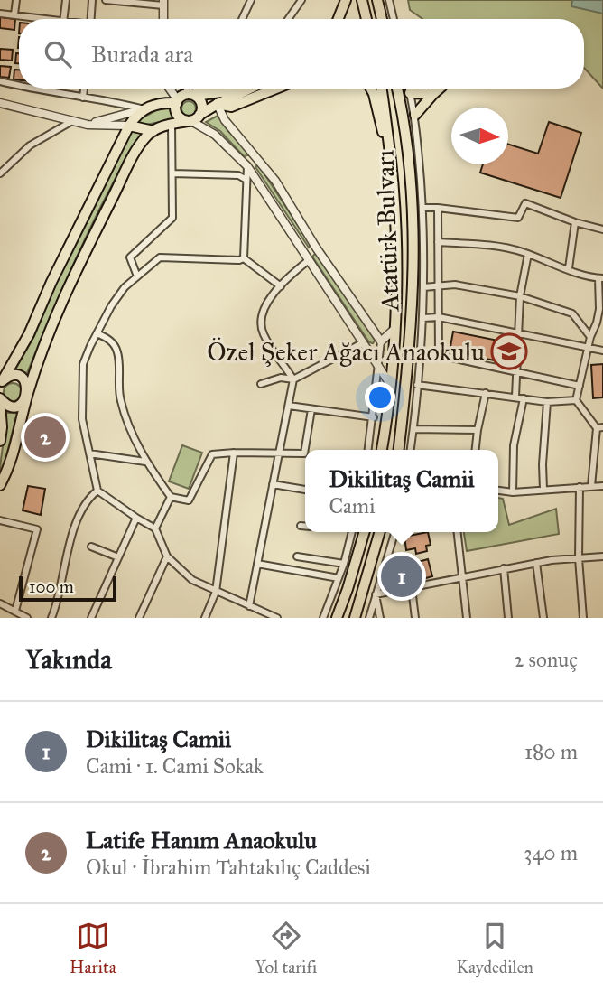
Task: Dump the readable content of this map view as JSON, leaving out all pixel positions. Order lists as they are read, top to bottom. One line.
{"streets":{"main road":["Atatürk Bulvarı"]},"places":{"school or university":["Özel Şeker Ağacı Anaokulu"]},"scale_bar":"100 m","north":"right","page":{"search":"Burada ara","pins":["2","1"],"popup":["Dikilitaş Camii","Cami"],"scale":"100 m","heading":["Yakında","2 sonuç"],"list":[{"mark":"1","name":"Dikilitaş Camii","note":"Cami · 1. Cami Sokak","value":"180 m"},{"mark":"2","name":"Latife Hanım Anaokulu","note":"Okul · İbrahim Tahtakılıç Caddesi","value":"340 m"}],"nav":["Harita","Yol tarifi","Kaydedilen"]}}
